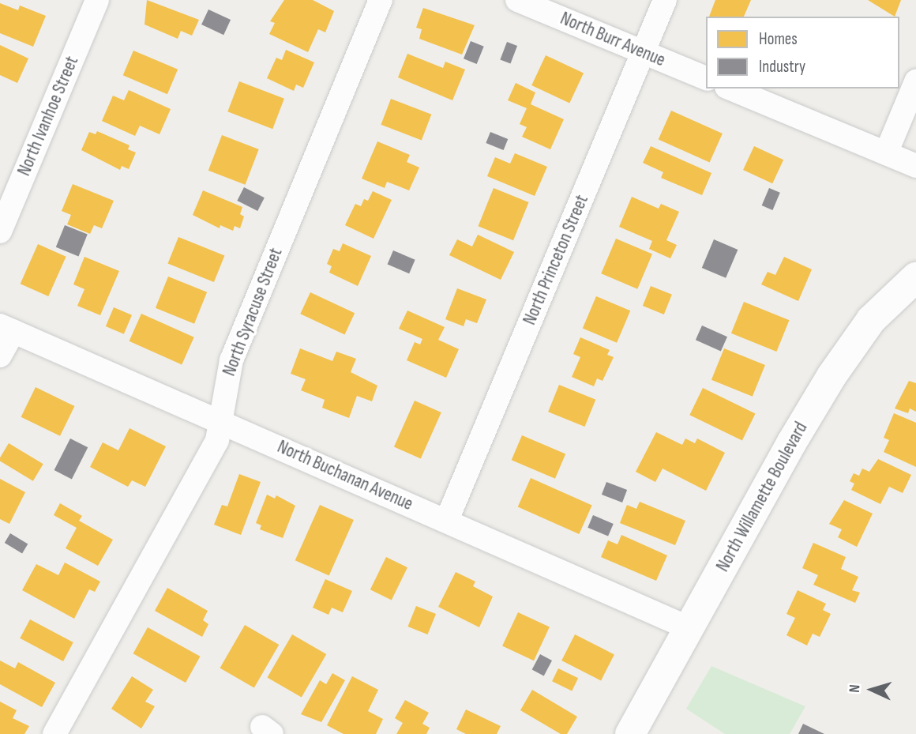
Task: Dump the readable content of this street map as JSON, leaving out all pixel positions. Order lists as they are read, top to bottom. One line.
{"streets":{"main road":["North Willamette Boulevard"],"street":["North Burr Avenue","North Ivanhoe Street","North Princeton Street","North Syracuse Street","North Buchanan Avenue"]},"crossings":[["North Burr Avenue","North Princeton Street"],["North Princeton Street","North Buchanan Avenue"],["North Syracuse Street","North Buchanan Avenue"],["North Buchanan Avenue","North Willamette Boulevard"]],"legend":["Homes","Industry"],"north":"left"}
